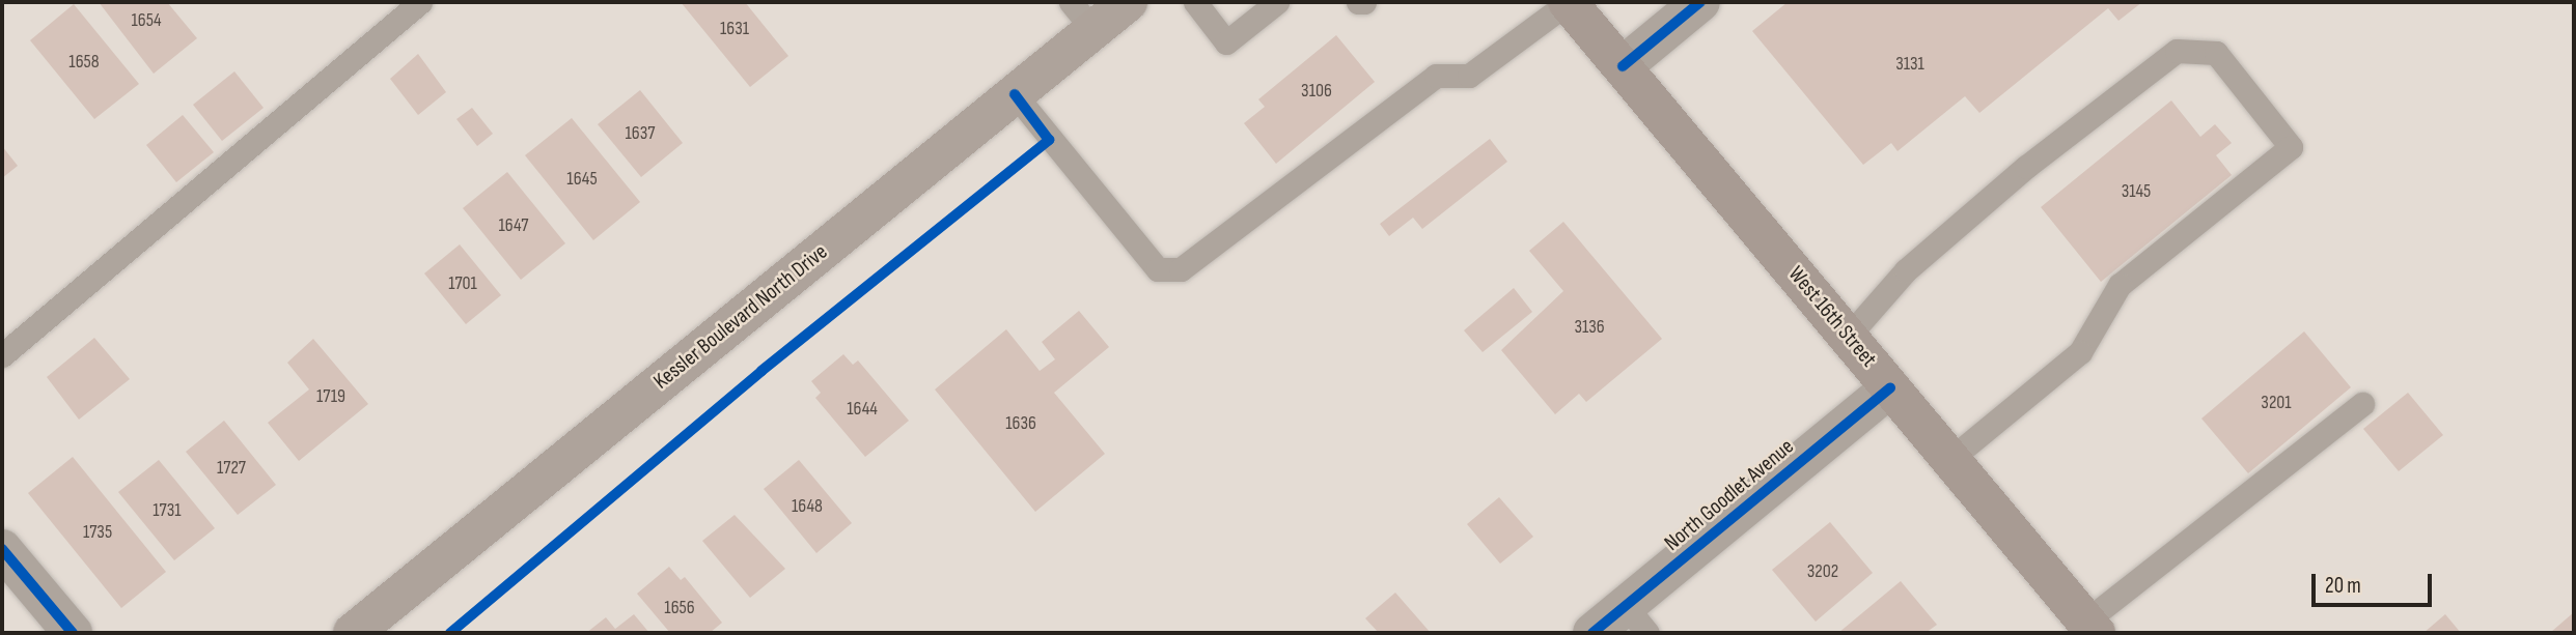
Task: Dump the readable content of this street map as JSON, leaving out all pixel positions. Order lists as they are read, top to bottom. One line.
{"streets":{"main road":["Kessler Boulevard North Drive","West 16th Street"],"street":["North Goodlet Avenue"]},"crossings":[["West 16th Street","North Goodlet Avenue"]],"house_numbers":["1654","1631","1658","3131","3106","1637","1645","3145","1647","1701","3136","1719","3201","1644","1636","1727","1648","1731","1735","3202","1656"],"scale_bar":"20 m"}
